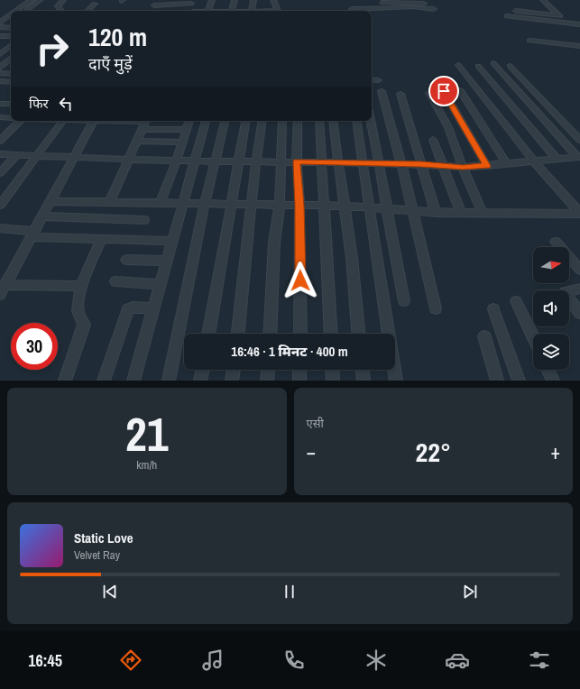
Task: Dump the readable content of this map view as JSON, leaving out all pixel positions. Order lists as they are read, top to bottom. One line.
{"north":"right","page":{"turn":["120 m","दाएँ मुड़ें"],"then":"फिर","limit":"30","trip":"16:46 · 1 मिनट · 400 m","tile":[["21","km/h"],"एसी"],"heat":["−","22°","+"],"song":["Static Love","Velvet Ray"],"tabs":"16:45"}}
